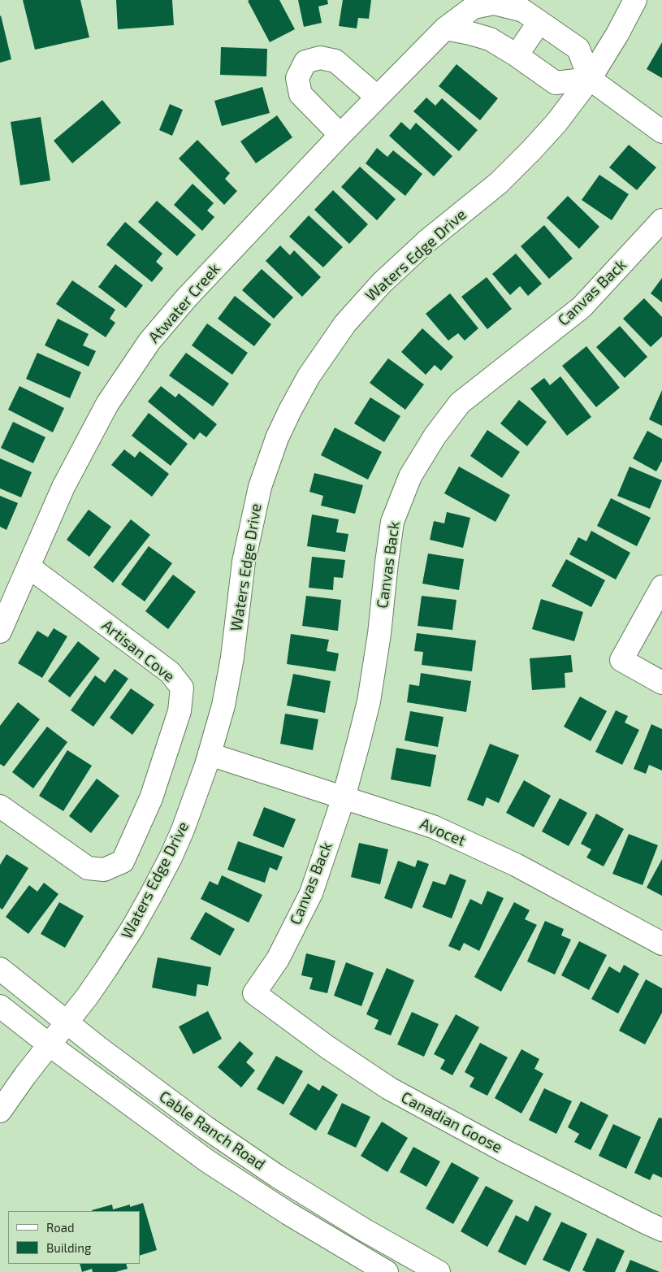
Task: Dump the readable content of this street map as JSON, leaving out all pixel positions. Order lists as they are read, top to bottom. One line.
{"streets":{"street":["Waters Edge Drive","Canvas Back","Atwater Creek","Artisan Cove","Avocet","Canadian Goose","Cable Ranch Road"]},"crossings":[["Waters Edge Drive","Atwater Creek"],["Waters Edge Drive","Avocet"],["Waters Edge Drive","Cable Ranch Road"],["Canvas Back","Avocet"],["Canvas Back","Canadian Goose"],["Atwater Creek","Artisan Cove"]],"legend":["Road","Building"]}
